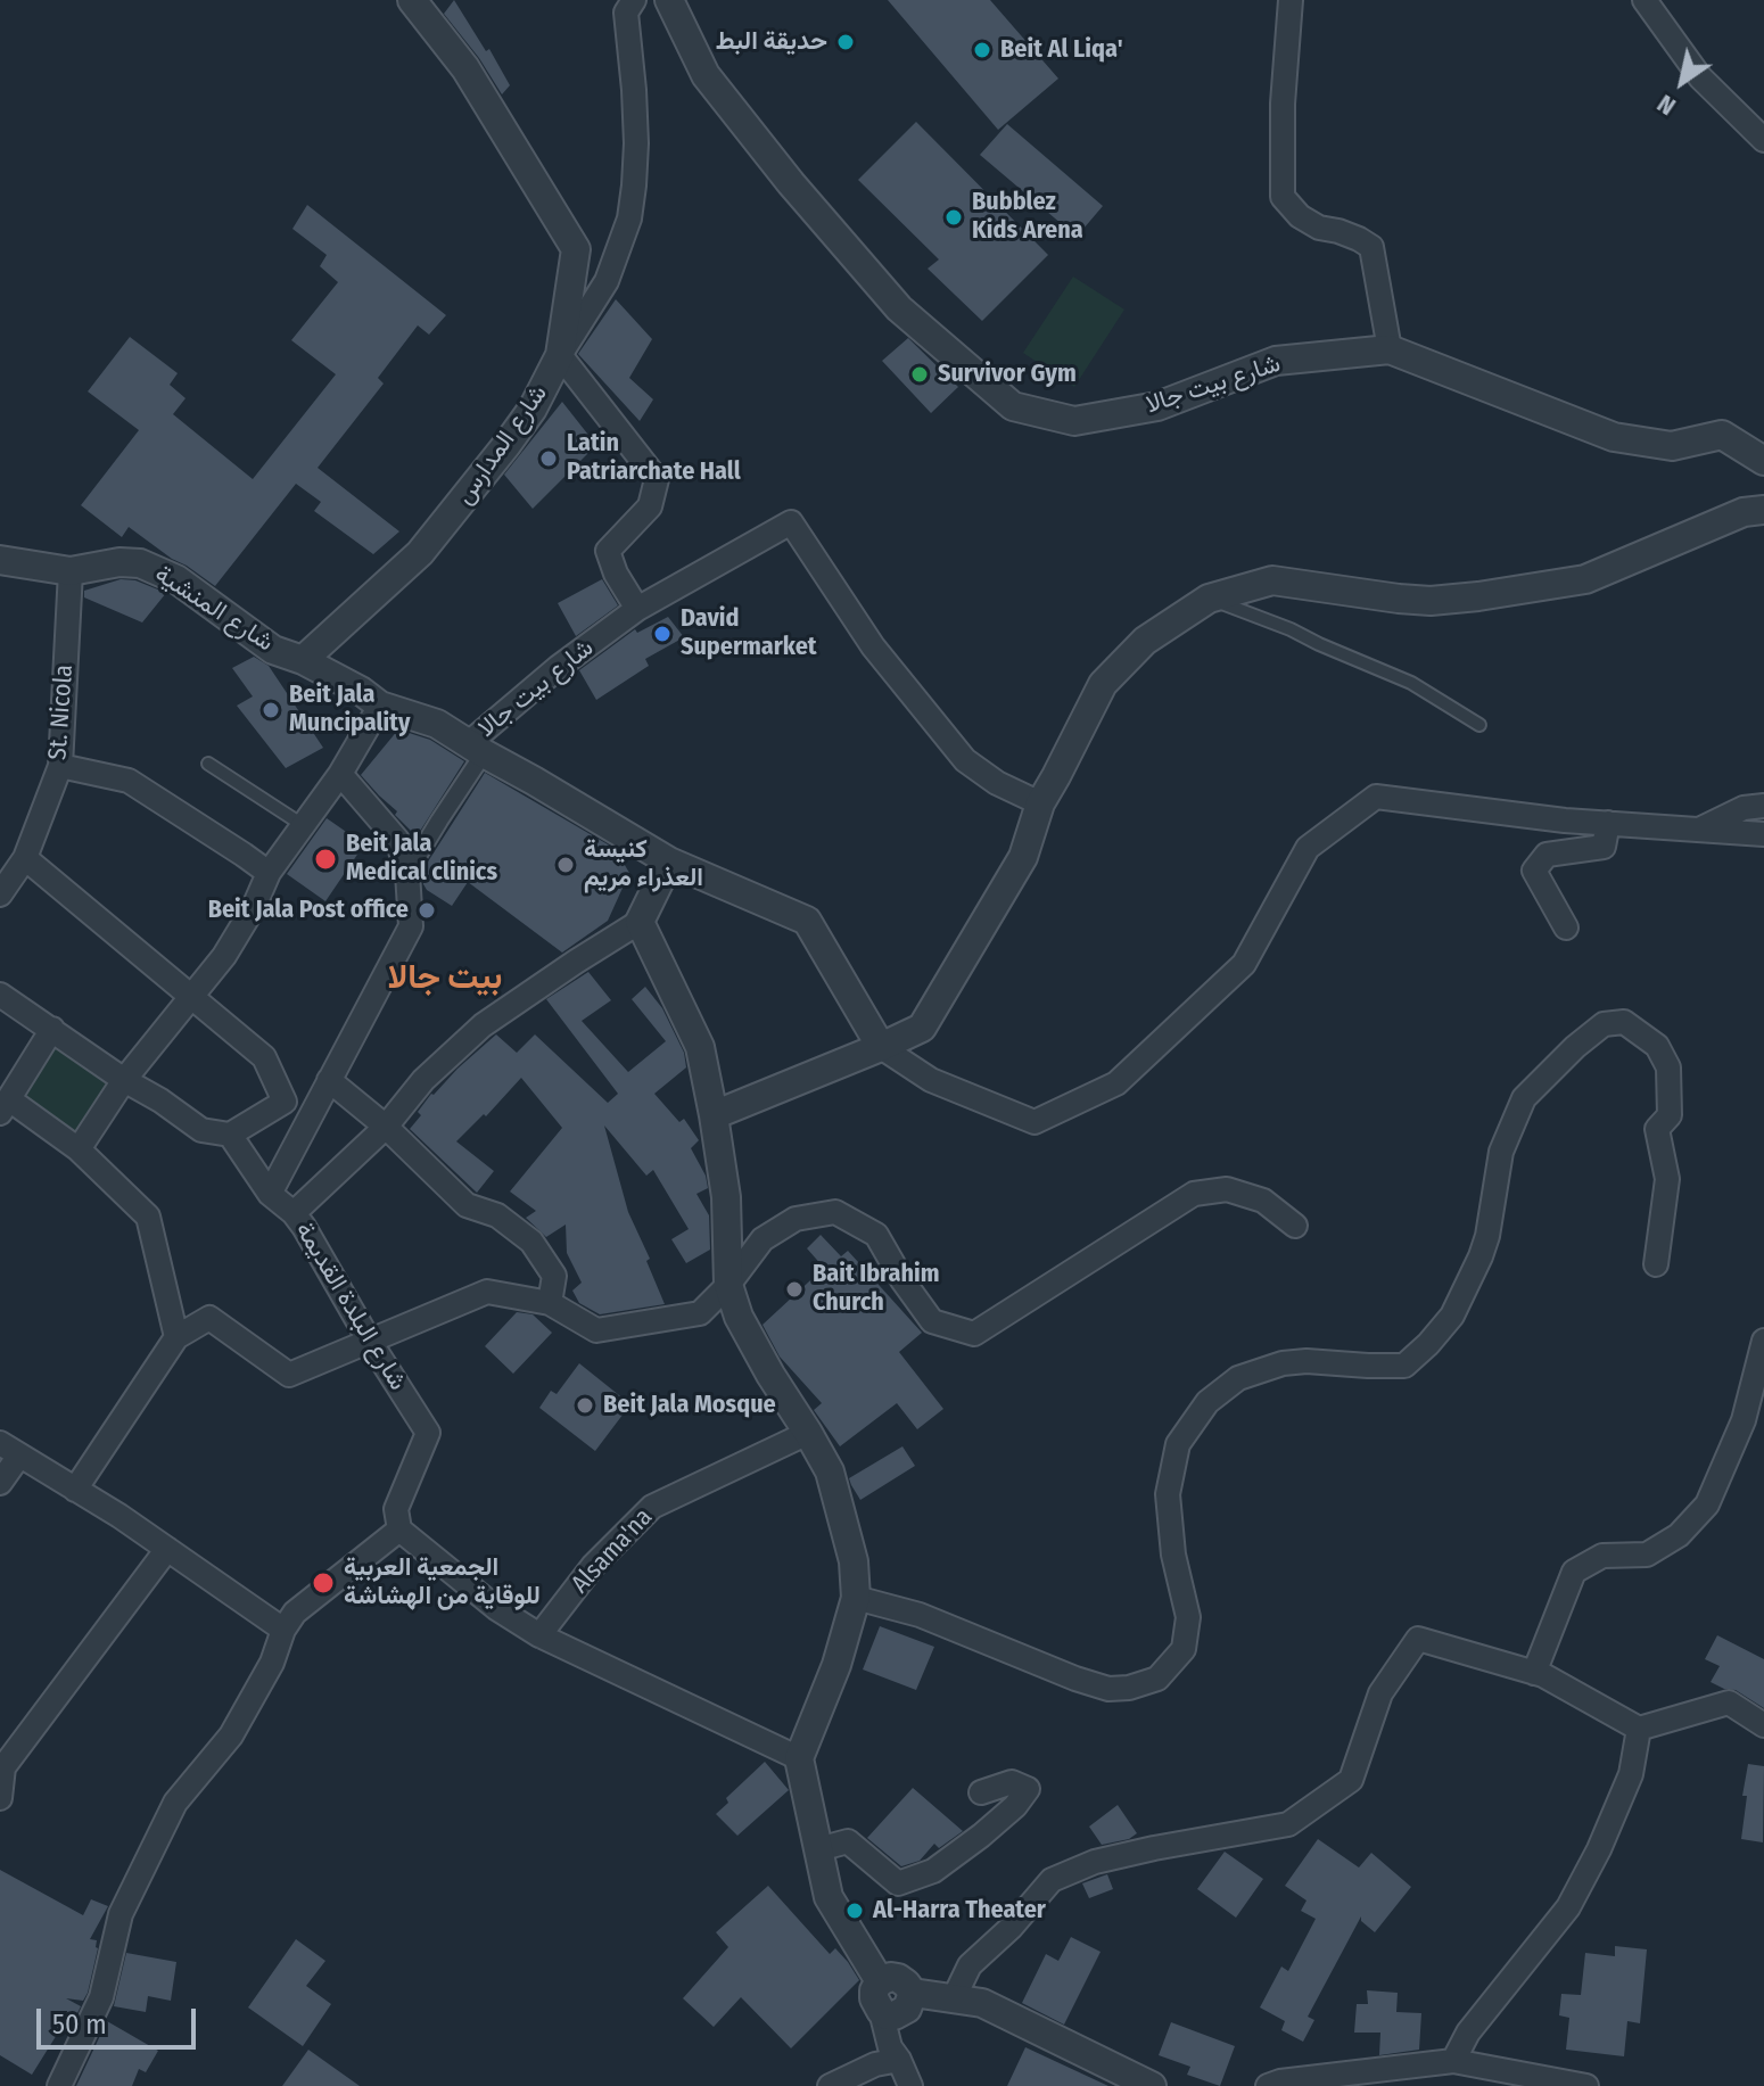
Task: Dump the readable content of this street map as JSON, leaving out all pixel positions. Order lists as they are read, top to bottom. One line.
{"streets":{"street":["شارع بيت جالا","شارع المدارس","شارع المنشية","St. Nicola","شارع البلدة القديمة","Alsama'na"]},"crossings":[["شارع بيت جالا","شارع المنشية"],["شارع المدارس","شارع المنشية"],["شارع المنشية","St. Nicola"]],"districts":["بيت جالا"],"places":["حديقة البط","Beit Al Liqa'","Bubblez Kids Arena","Survivor Gym","Latin Patriarchate Hall","David Supermarket","Beit Jala Muncipality","Beit Jala Medical clinics","كنيسة العذراء مريم","Beit Jala Post office","Bait Ibrahim Church","Beit Jala Mosque","الجمعية العربية للوقاية من الهشاشة","Al-Harra Theater"],"scale_bar":"50 m","north":"bottom left"}
